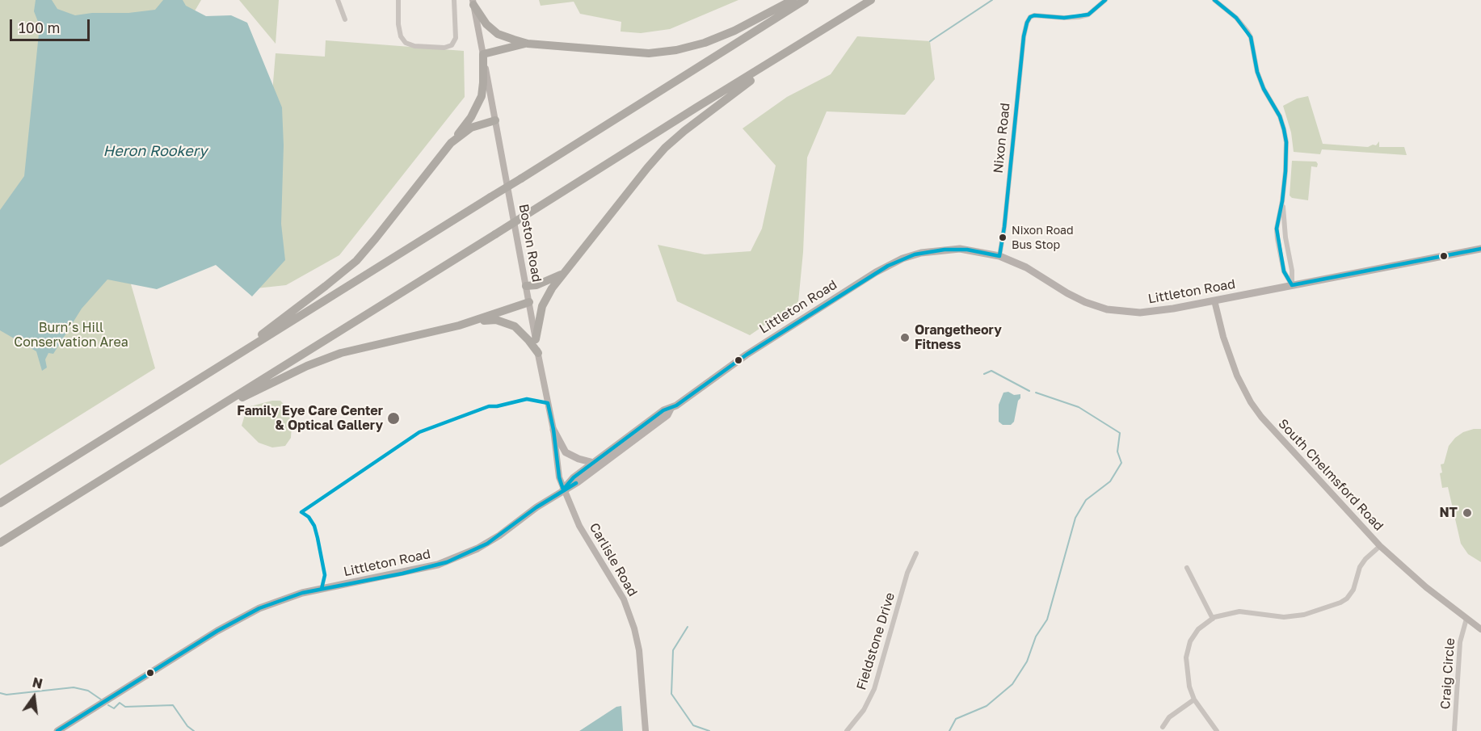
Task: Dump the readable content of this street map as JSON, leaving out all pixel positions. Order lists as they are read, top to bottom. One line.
{"streets":{"main road":["Boston Road","Littleton Road","South Chelmsford Road","Carlisle Road"],"street":["Nixon Road","Fieldstone Drive","Craig Circle"]},"crossings":[["Nixon Road","Littleton Road"],["Boston Road","Littleton Road"],["Boston Road","Carlisle Road"],["Littleton Road","South Chelmsford Road"],["Littleton Road","Carlisle Road"],["South Chelmsford Road","Craig Circle"]],"water":["Heron Rookery"],"parks":["Burn’s Hill Conservation Area"],"places":["Nixon Road Bus Stop","Orangetheory Fitness","Family Eye Care Center & Optical Gallery","NT"],"scale_bar":"100 m","north":"top"}
